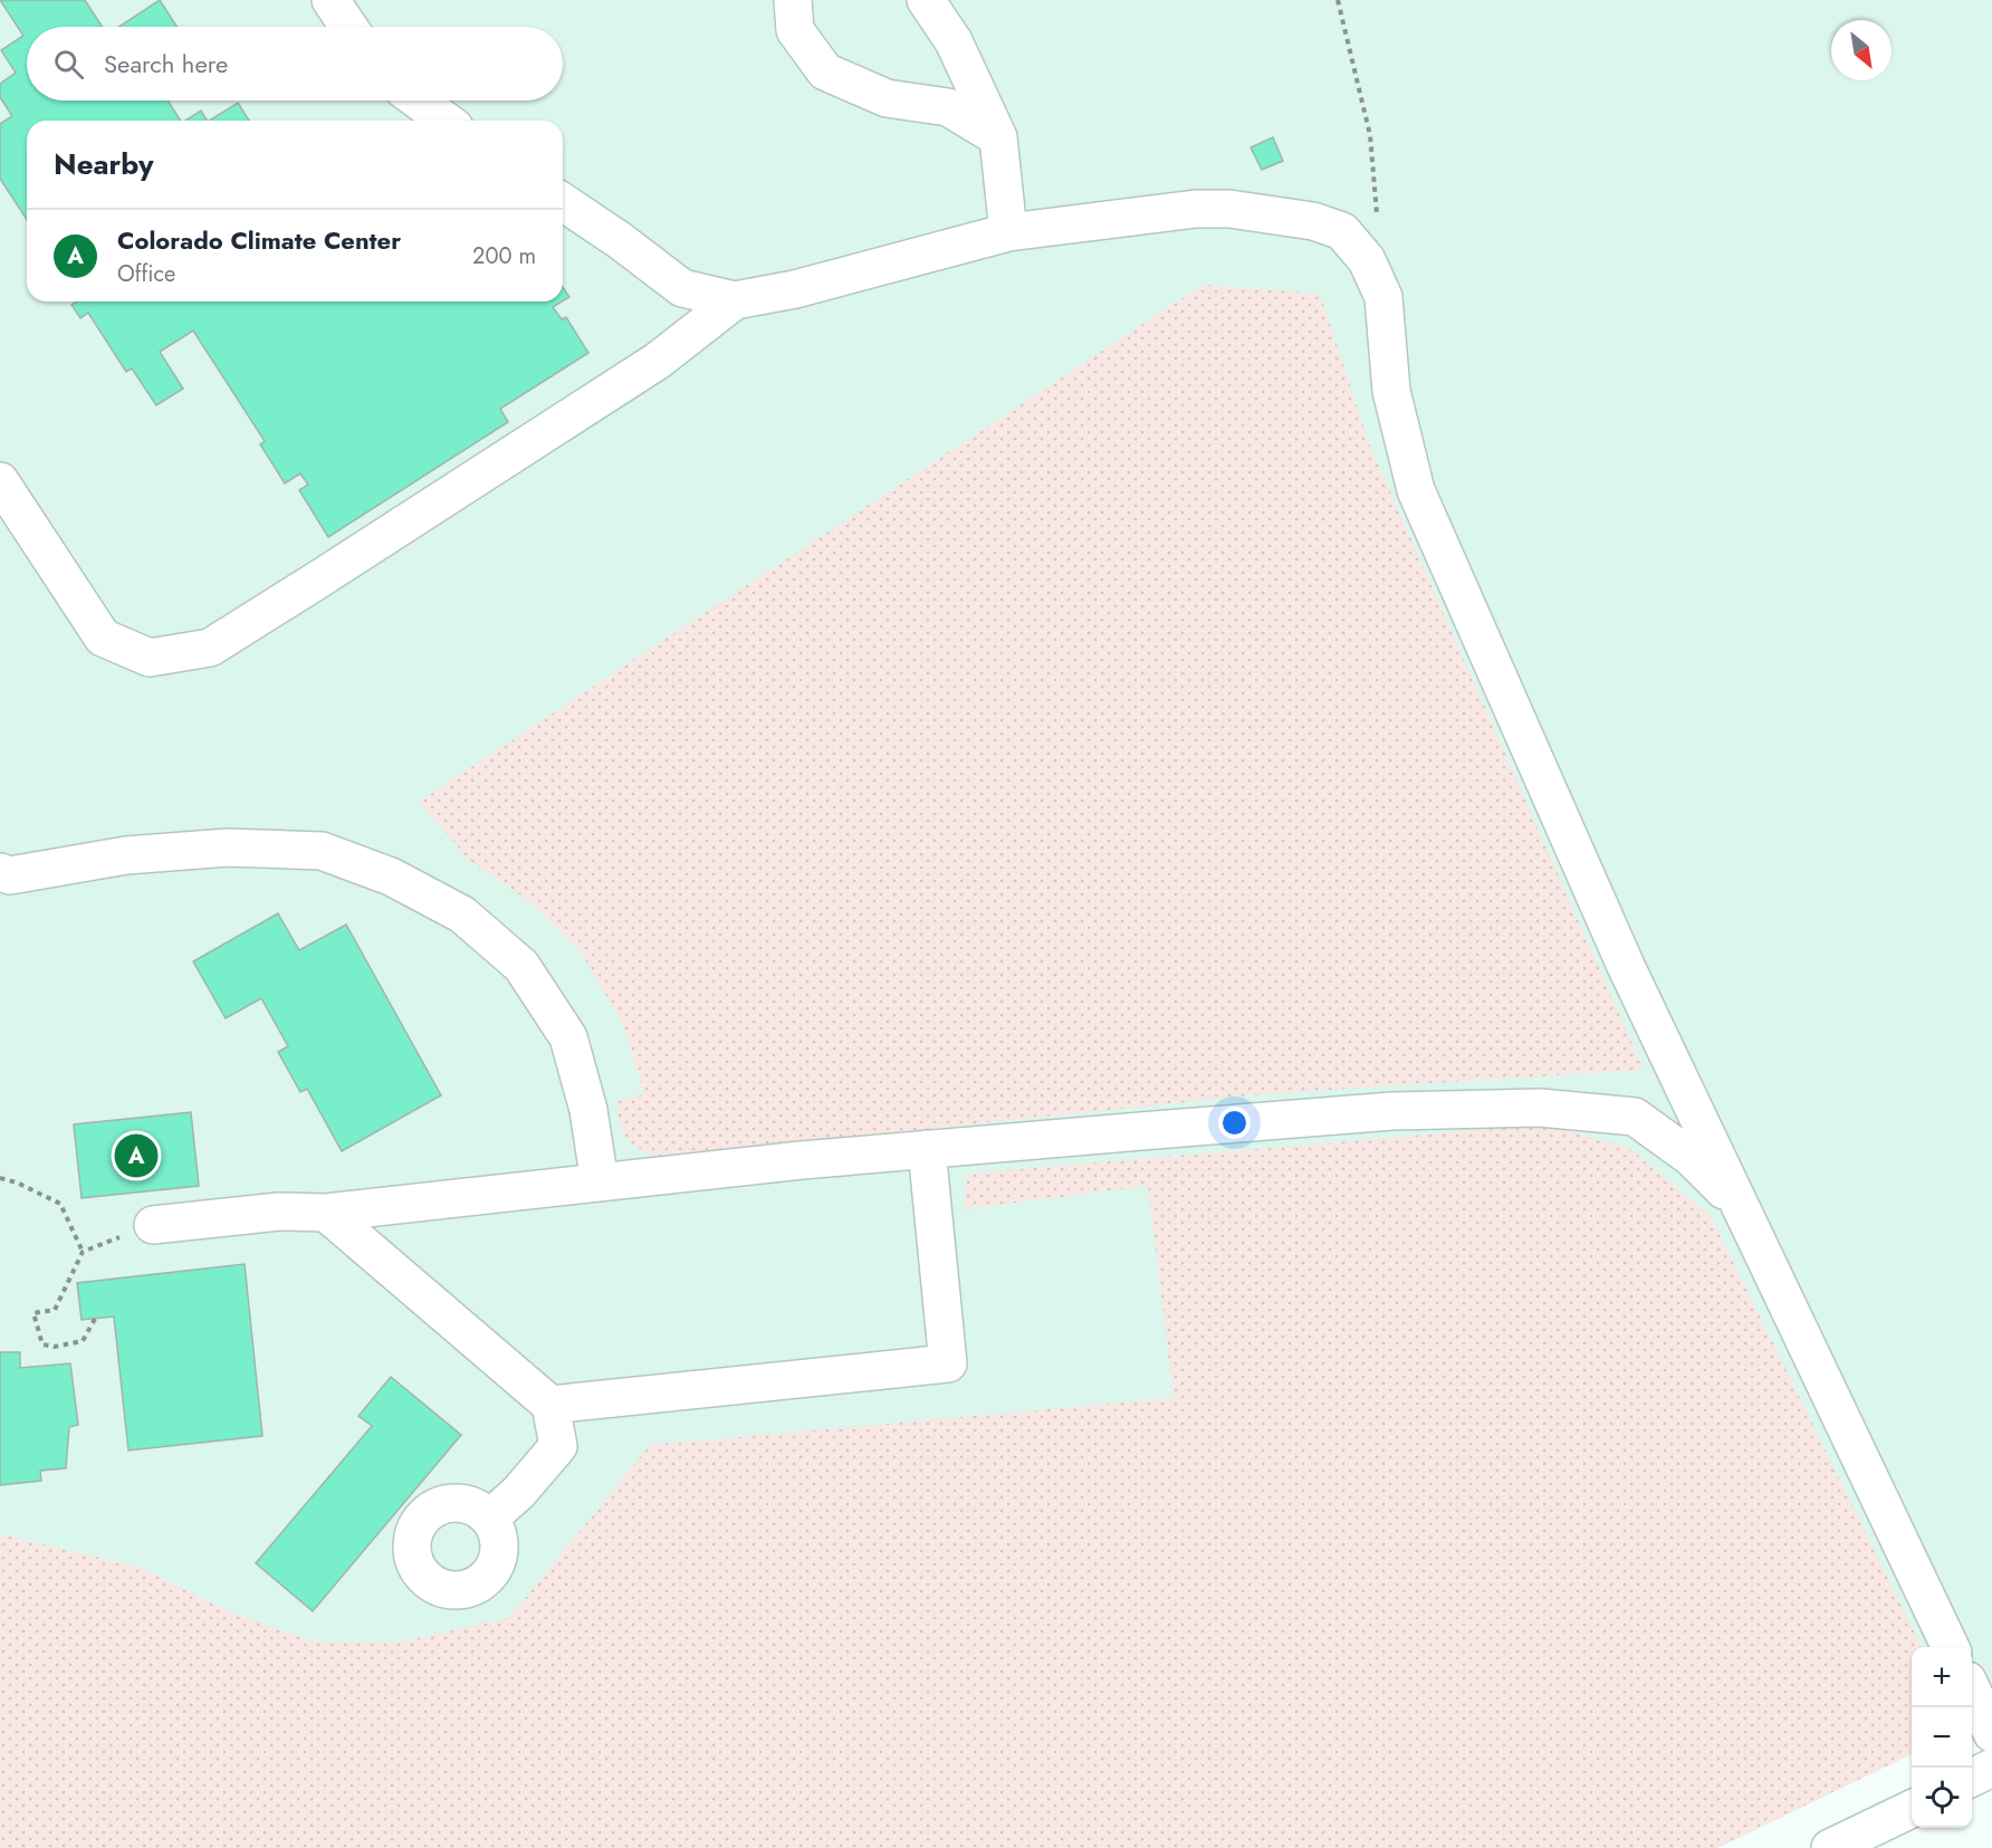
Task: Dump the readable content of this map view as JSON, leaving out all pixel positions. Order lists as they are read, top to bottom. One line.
{"north":"bottom right","page":{"search":"Search here","heading":"Nearby","list":[{"mark":"A","name":"Colorado Climate Center","note":"Office","value":"200 m"}],"pins":"A","map_buttons":["+","−"]}}
